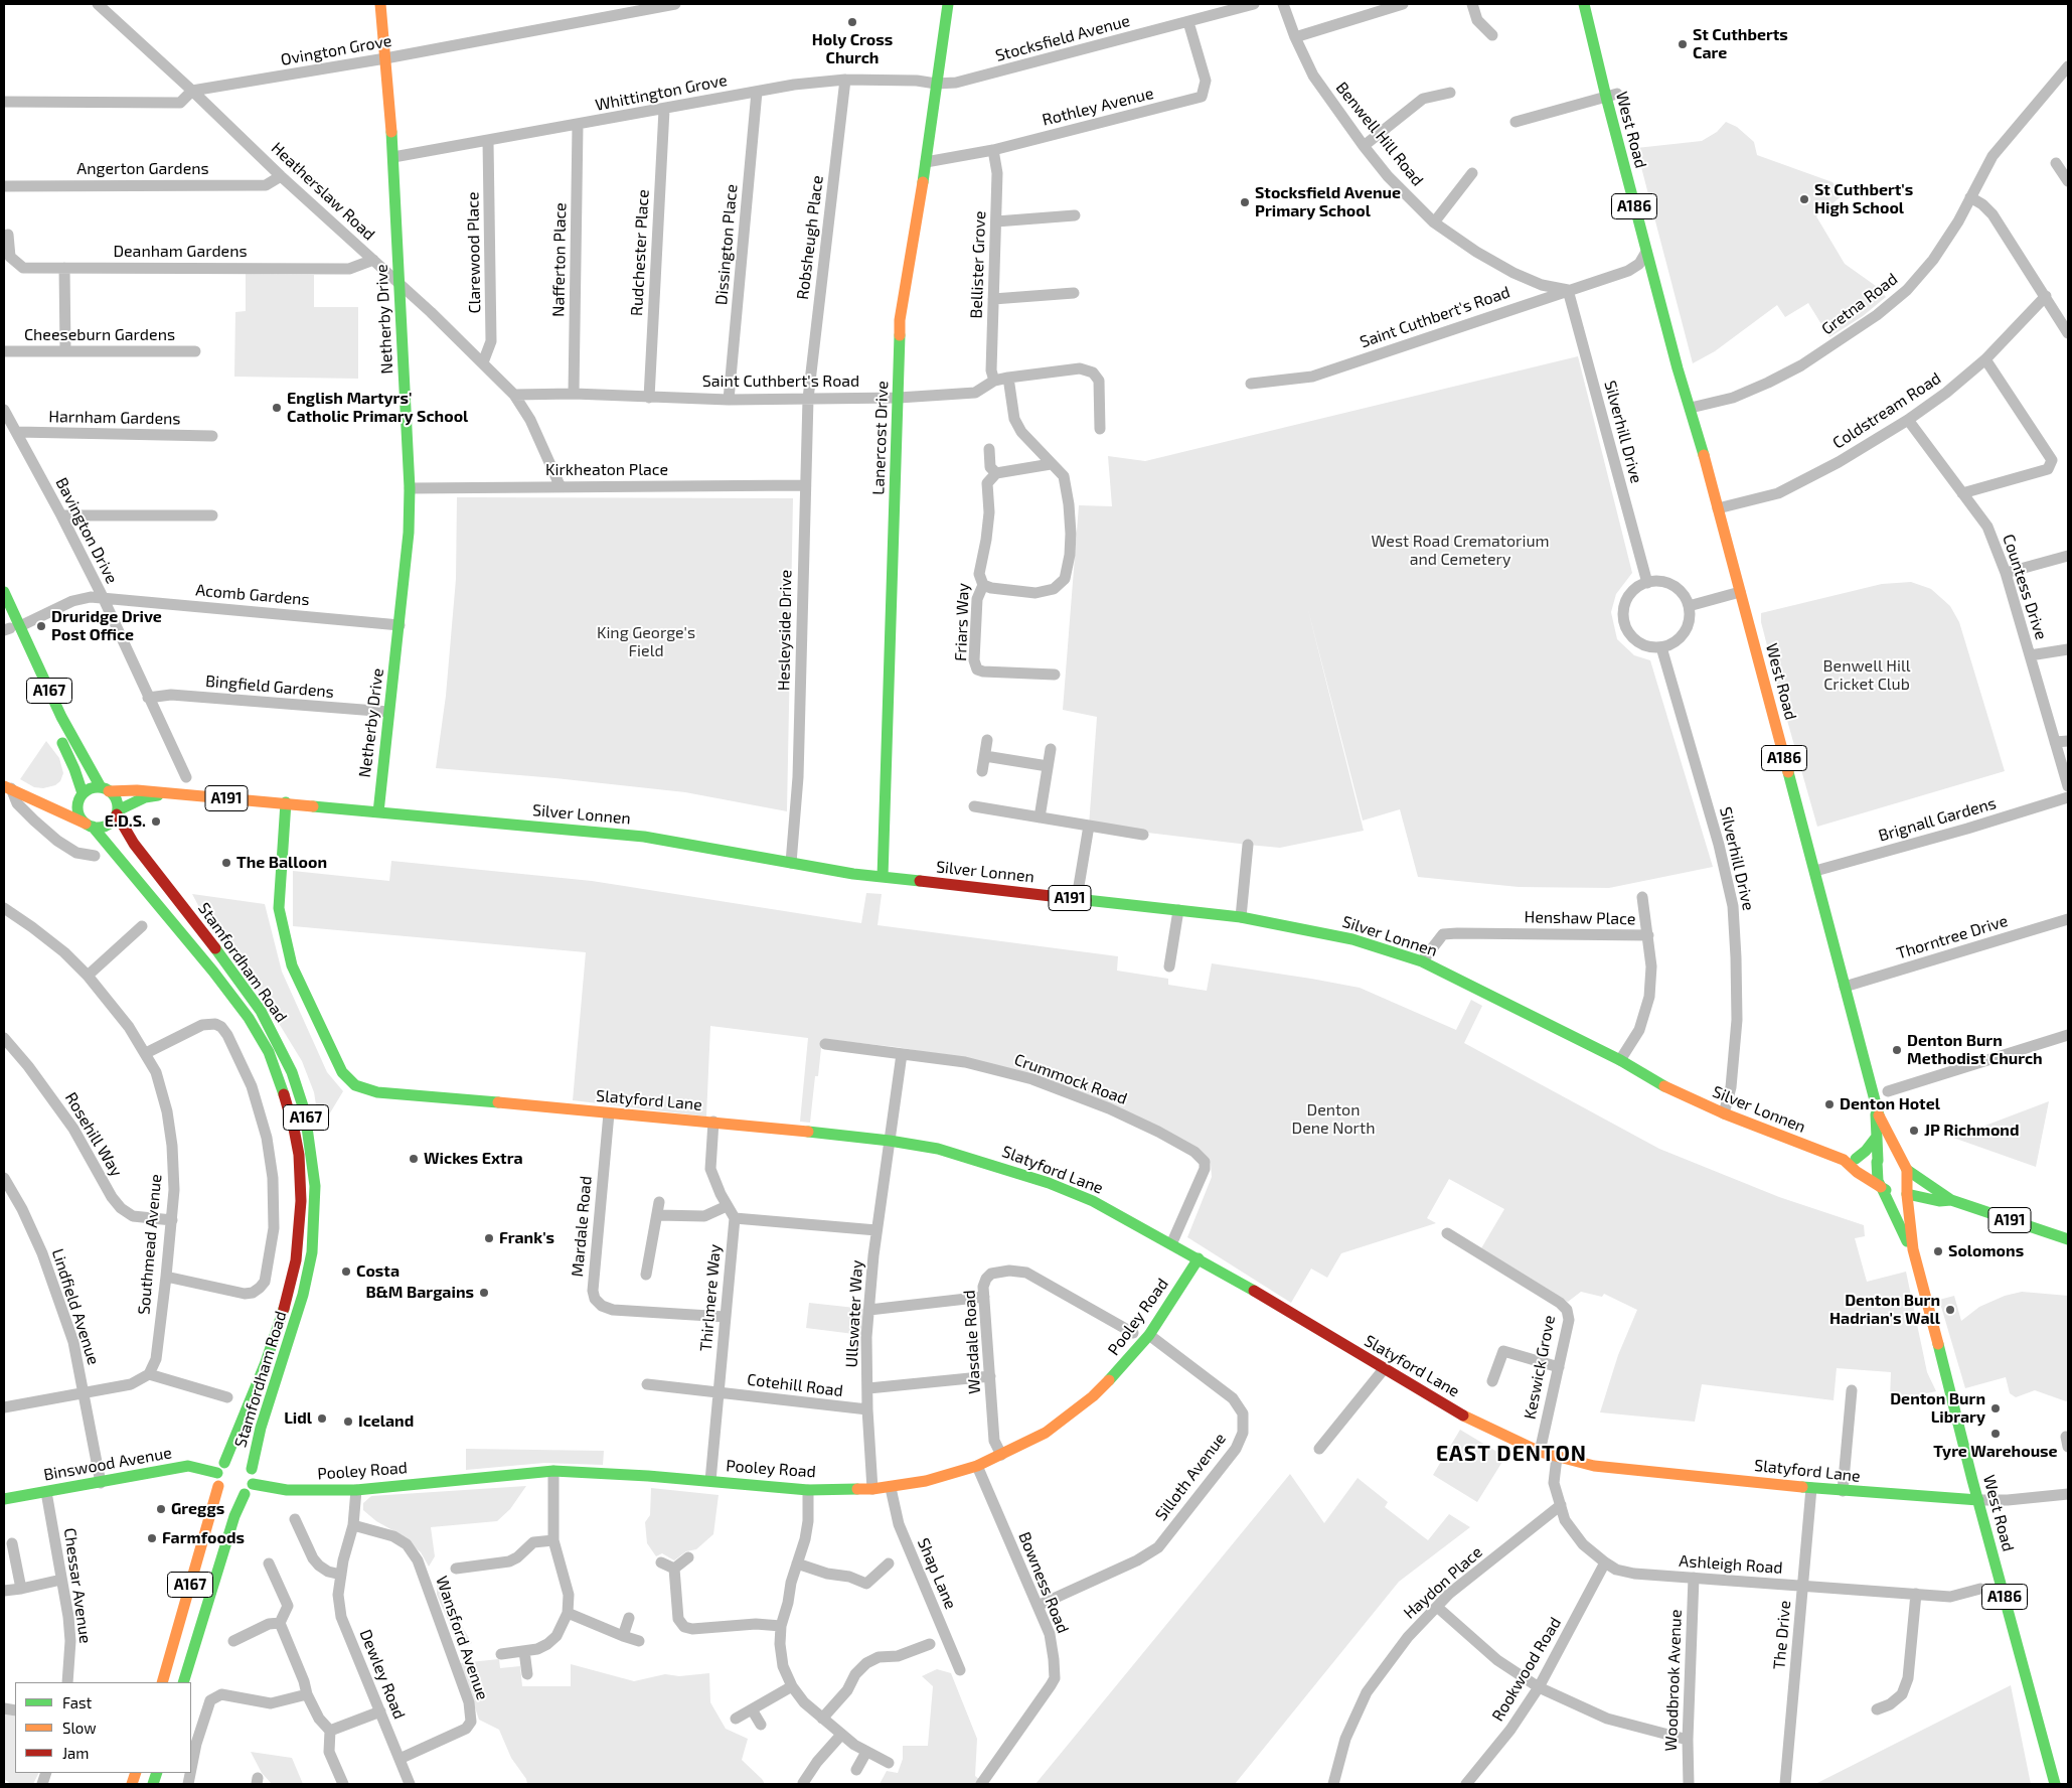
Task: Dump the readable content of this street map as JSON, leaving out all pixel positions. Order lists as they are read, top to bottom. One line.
{"streets":{"main road":["West Road","A186","Netherby Drive","Lanercost Drive","A167","A191","Silver Lonnen","Stamfordham Road","Slatyford Lane","Pooley Road","Binswood Avenue"],"street":["Stocksfield Avenue","Ovington Grove","Whittington Grove","Rothley Avenue","Benwell Hill Road","Angerton Gardens","Heatherslaw Road","Robsheugh Place","Dissington Place","Deanham Gardens","Clarewood Place","Rudchester Place","Nafferton Place","Bellister Grove","Gretna Road","Saint Cuthbert's Road","Cheeseburn Gardens","Coldstream Road","Harnham Gardens","Silverhill Drive","Kirkheaton Place","Bavington Drive","Countess Drive","Acomb Gardens","Friars Way","Hesleyside Drive","Bingfield Gardens","Brignall Gardens","Henshaw Place","Thorntree Drive","Crummock Road","Rosehill Way","Mardale Road","Southmead Avenue","Thirlmere Way","Lindfield Avenue","Ullswater Way","Wasdale Road","Keswick Grove","Cotehill Road","Silloth Avenue","Ashleigh Road","Shap Lane","Bowness Road","Haydon Place","Chessar Avenue","The Drive","Wansford Avenue","Rookwood Road","Dewley Road","Woodbrook Avenue"]},"crossings":[["Stocksfield Avenue","Whittington Grove"],["Stocksfield Avenue","Rothley Avenue"],["Stocksfield Avenue","Lanercost Drive"],["Ovington Grove","Heatherslaw Road"],["Ovington Grove","Netherby Drive"],["Whittington Grove","Robsheugh Place"],["Whittington Grove","Dissington Place"],["Whittington Grove","Clarewood Place"],["Whittington Grove","Rudchester Place"],["Whittington Grove","Nafferton Place"],["Whittington Grove","Netherby Drive"],["Whittington Grove","Lanercost Drive"],["Rothley Avenue","Bellister Grove"],["Rothley Avenue","Lanercost Drive"],["West Road","A186"],["West Road","Gretna Road"],["West Road","Saint Cuthbert's Road"],["West Road","Coldstream Road"],["West Road","A191"],["West Road","Silver Lonnen"],["West Road","Brignall Gardens"],["West Road","Thorntree Drive"],["West Road","Slatyford Lane"],["Benwell Hill Road","Saint Cuthbert's Road"],["Benwell Hill Road","Silverhill Drive"],["Angerton Gardens","Heatherslaw Road"],["Heatherslaw Road","Deanham Gardens"],["Heatherslaw Road","Clarewood Place"],["Heatherslaw Road","Saint Cuthbert's Road"],["Heatherslaw Road","Netherby Drive"],["Heatherslaw Road","Kirkheaton Place"],["A186","A191"],["A186","Silver Lonnen"],["Robsheugh Place","Saint Cuthbert's Road"],["Robsheugh Place","Hesleyside Drive"],["Dissington Place","Saint Cuthbert's Road"],["Rudchester Place","Saint Cuthbert's Road"],["Nafferton Place","Saint Cuthbert's Road"],["Bellister Grove","Saint Cuthbert's Road"],["Saint Cuthbert's Road","Silverhill Drive"],["Saint Cuthbert's Road","Lanercost Drive"],["Saint Cuthbert's Road","Hesleyside Drive"],["Netherby Drive","Kirkheaton Place"],["Netherby Drive","Acomb Gardens"],["Netherby Drive","Bingfield Gardens"],["Netherby Drive","Silver Lonnen"],["Coldstream Road","Countess Drive"],["Harnham Gardens","Bavington Drive"],["Silverhill Drive","Silver Lonnen"],["Lanercost Drive","Silver Lonnen"],["Kirkheaton Place","Hesleyside Drive"],["Bavington Drive","Acomb Gardens"],["Bavington Drive","Bingfield Gardens"],["Acomb Gardens","A167"],["Hesleyside Drive","Silver Lonnen"],["A167","Silver Lonnen"],["A167","Stamfordham Road"],["A167","Pooley Road"],["A167","Binswood Avenue"],["A191","Silver Lonnen"],["Silver Lonnen","Henshaw Place"],["Silver Lonnen","Stamfordham Road"],["Silver Lonnen","Slatyford Lane"],["Stamfordham Road","Pooley Road"],["Stamfordham Road","Binswood Avenue"],["Crummock Road","Slatyford Lane"],["Crummock Road","Ullswater Way"],["Slatyford Lane","Mardale Road"],["Slatyford Lane","Ullswater Way"],["Slatyford Lane","Pooley Road"],["Slatyford Lane","Keswick Grove"],["Slatyford Lane","Ashleigh Road"],["Slatyford Lane","The Drive"],["Rosehill Way","Southmead Avenue"],["Mardale Road","Thirlmere Way"],["Thirlmere Way","Pooley Road"],["Thirlmere Way","Cotehill Road"],["Lindfield Avenue","Binswood Avenue"],["Ullswater Way","Pooley Road"],["Ullswater Way","Cotehill Road"],["Pooley Road","Wasdale Road"],["Pooley Road","Binswood Avenue"],["Pooley Road","Silloth Avenue"],["Pooley Road","Shap Lane"],["Pooley Road","Bowness Road"],["Pooley Road","Dewley Road"],["Binswood Avenue","Chessar Avenue"],["Silloth Avenue","Bowness Road"],["Ashleigh Road","Haydon Place"],["Ashleigh Road","The Drive"],["Ashleigh Road","Rookwood Road"],["Ashleigh Road","Woodbrook Avenue"],["Wansford Avenue","Dewley Road"]],"districts":["EAST DENTON"],"parks":["West Road Crematorium and Cemetery","King George's Field","Benwell Hill Cricket Club","Denton Dene North"],"places":["Holy Cross Church","St Cuthberts Care","St Cuthbert's High School","Stocksfield Avenue Primary School","English Martyrs' Catholic Primary School","Druridge Drive Post Office","E.D.S.","The Balloon","Denton Burn Methodist Church","Denton Hotel","JP Richmond","Wickes Extra","Frank's","Solomons","Costa","B&M Bargains","Denton Burn Hadrian's Wall","Denton Burn Library","Lidl","Iceland","Tyre Warehouse","Greggs","Farmfoods"],"legend":["Fast","Slow","Jam"]}
